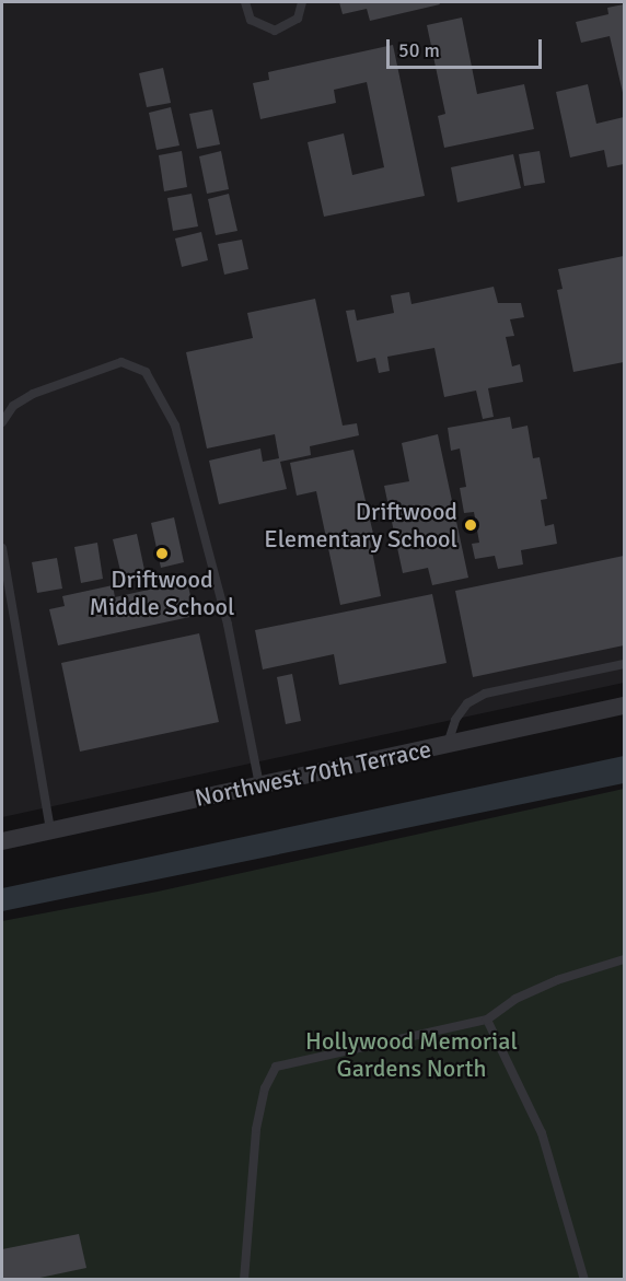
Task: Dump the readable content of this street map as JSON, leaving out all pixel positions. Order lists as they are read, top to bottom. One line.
{"streets":{"street":["Northwest 70th Terrace"]},"parks":["Hollywood Memorial Gardens North"],"places":["Driftwood Elementary School","Driftwood Middle School"],"scale_bar":"50 m"}
